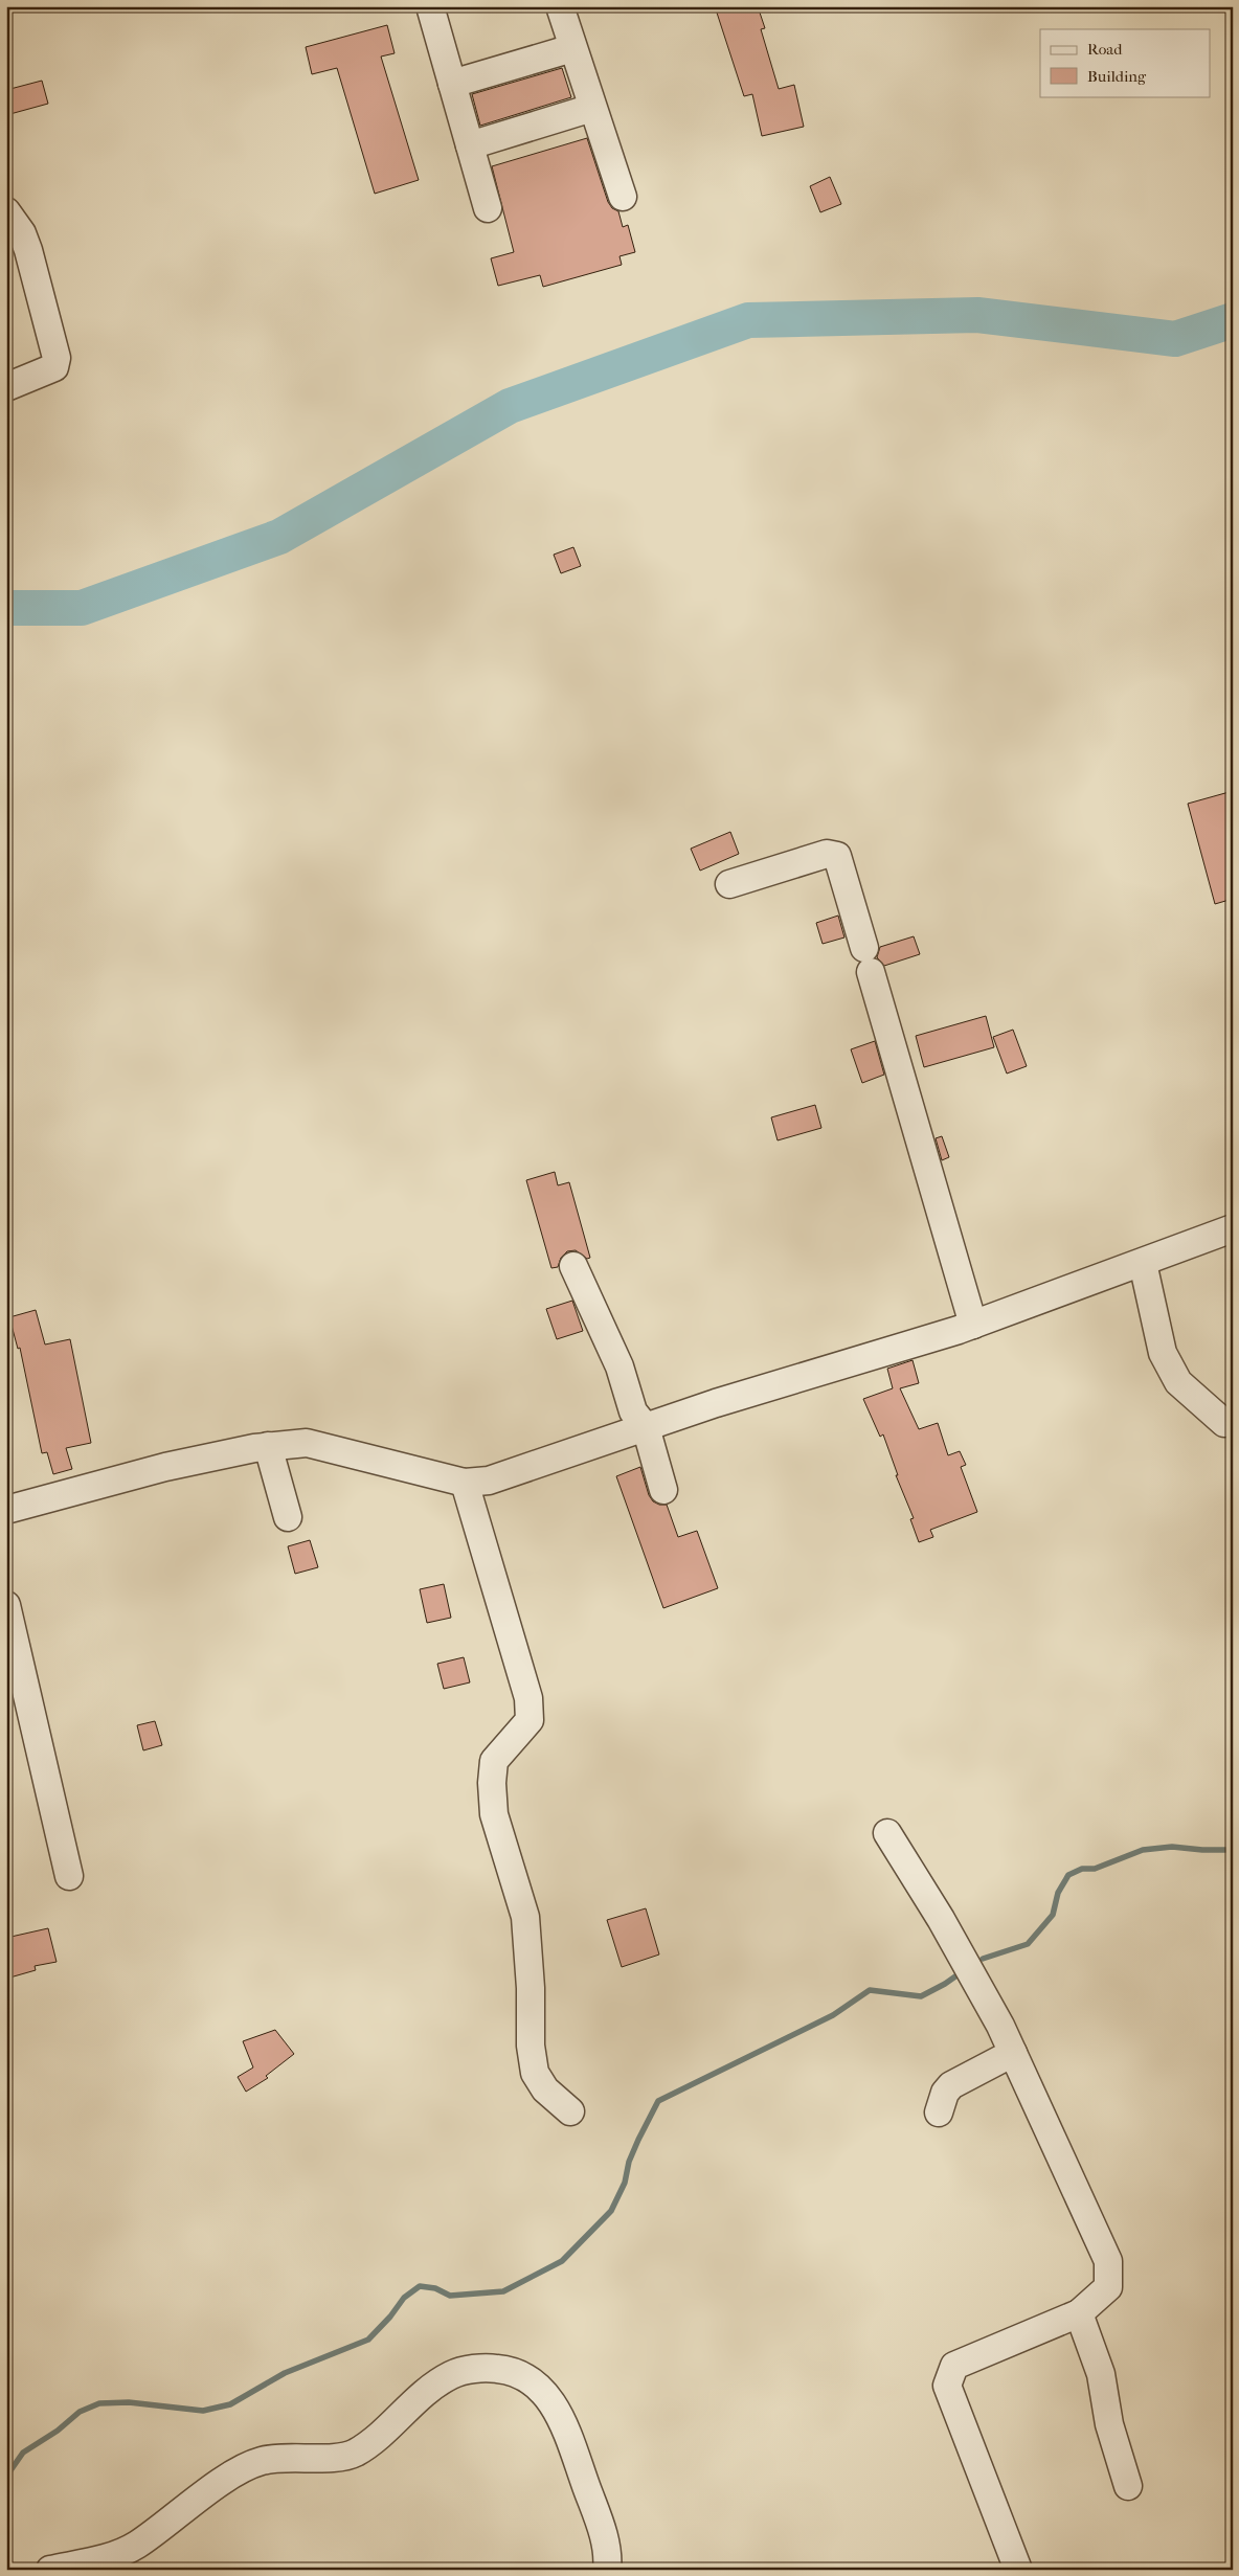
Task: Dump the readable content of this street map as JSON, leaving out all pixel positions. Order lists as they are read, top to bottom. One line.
{"legend":["Road","Building"]}
